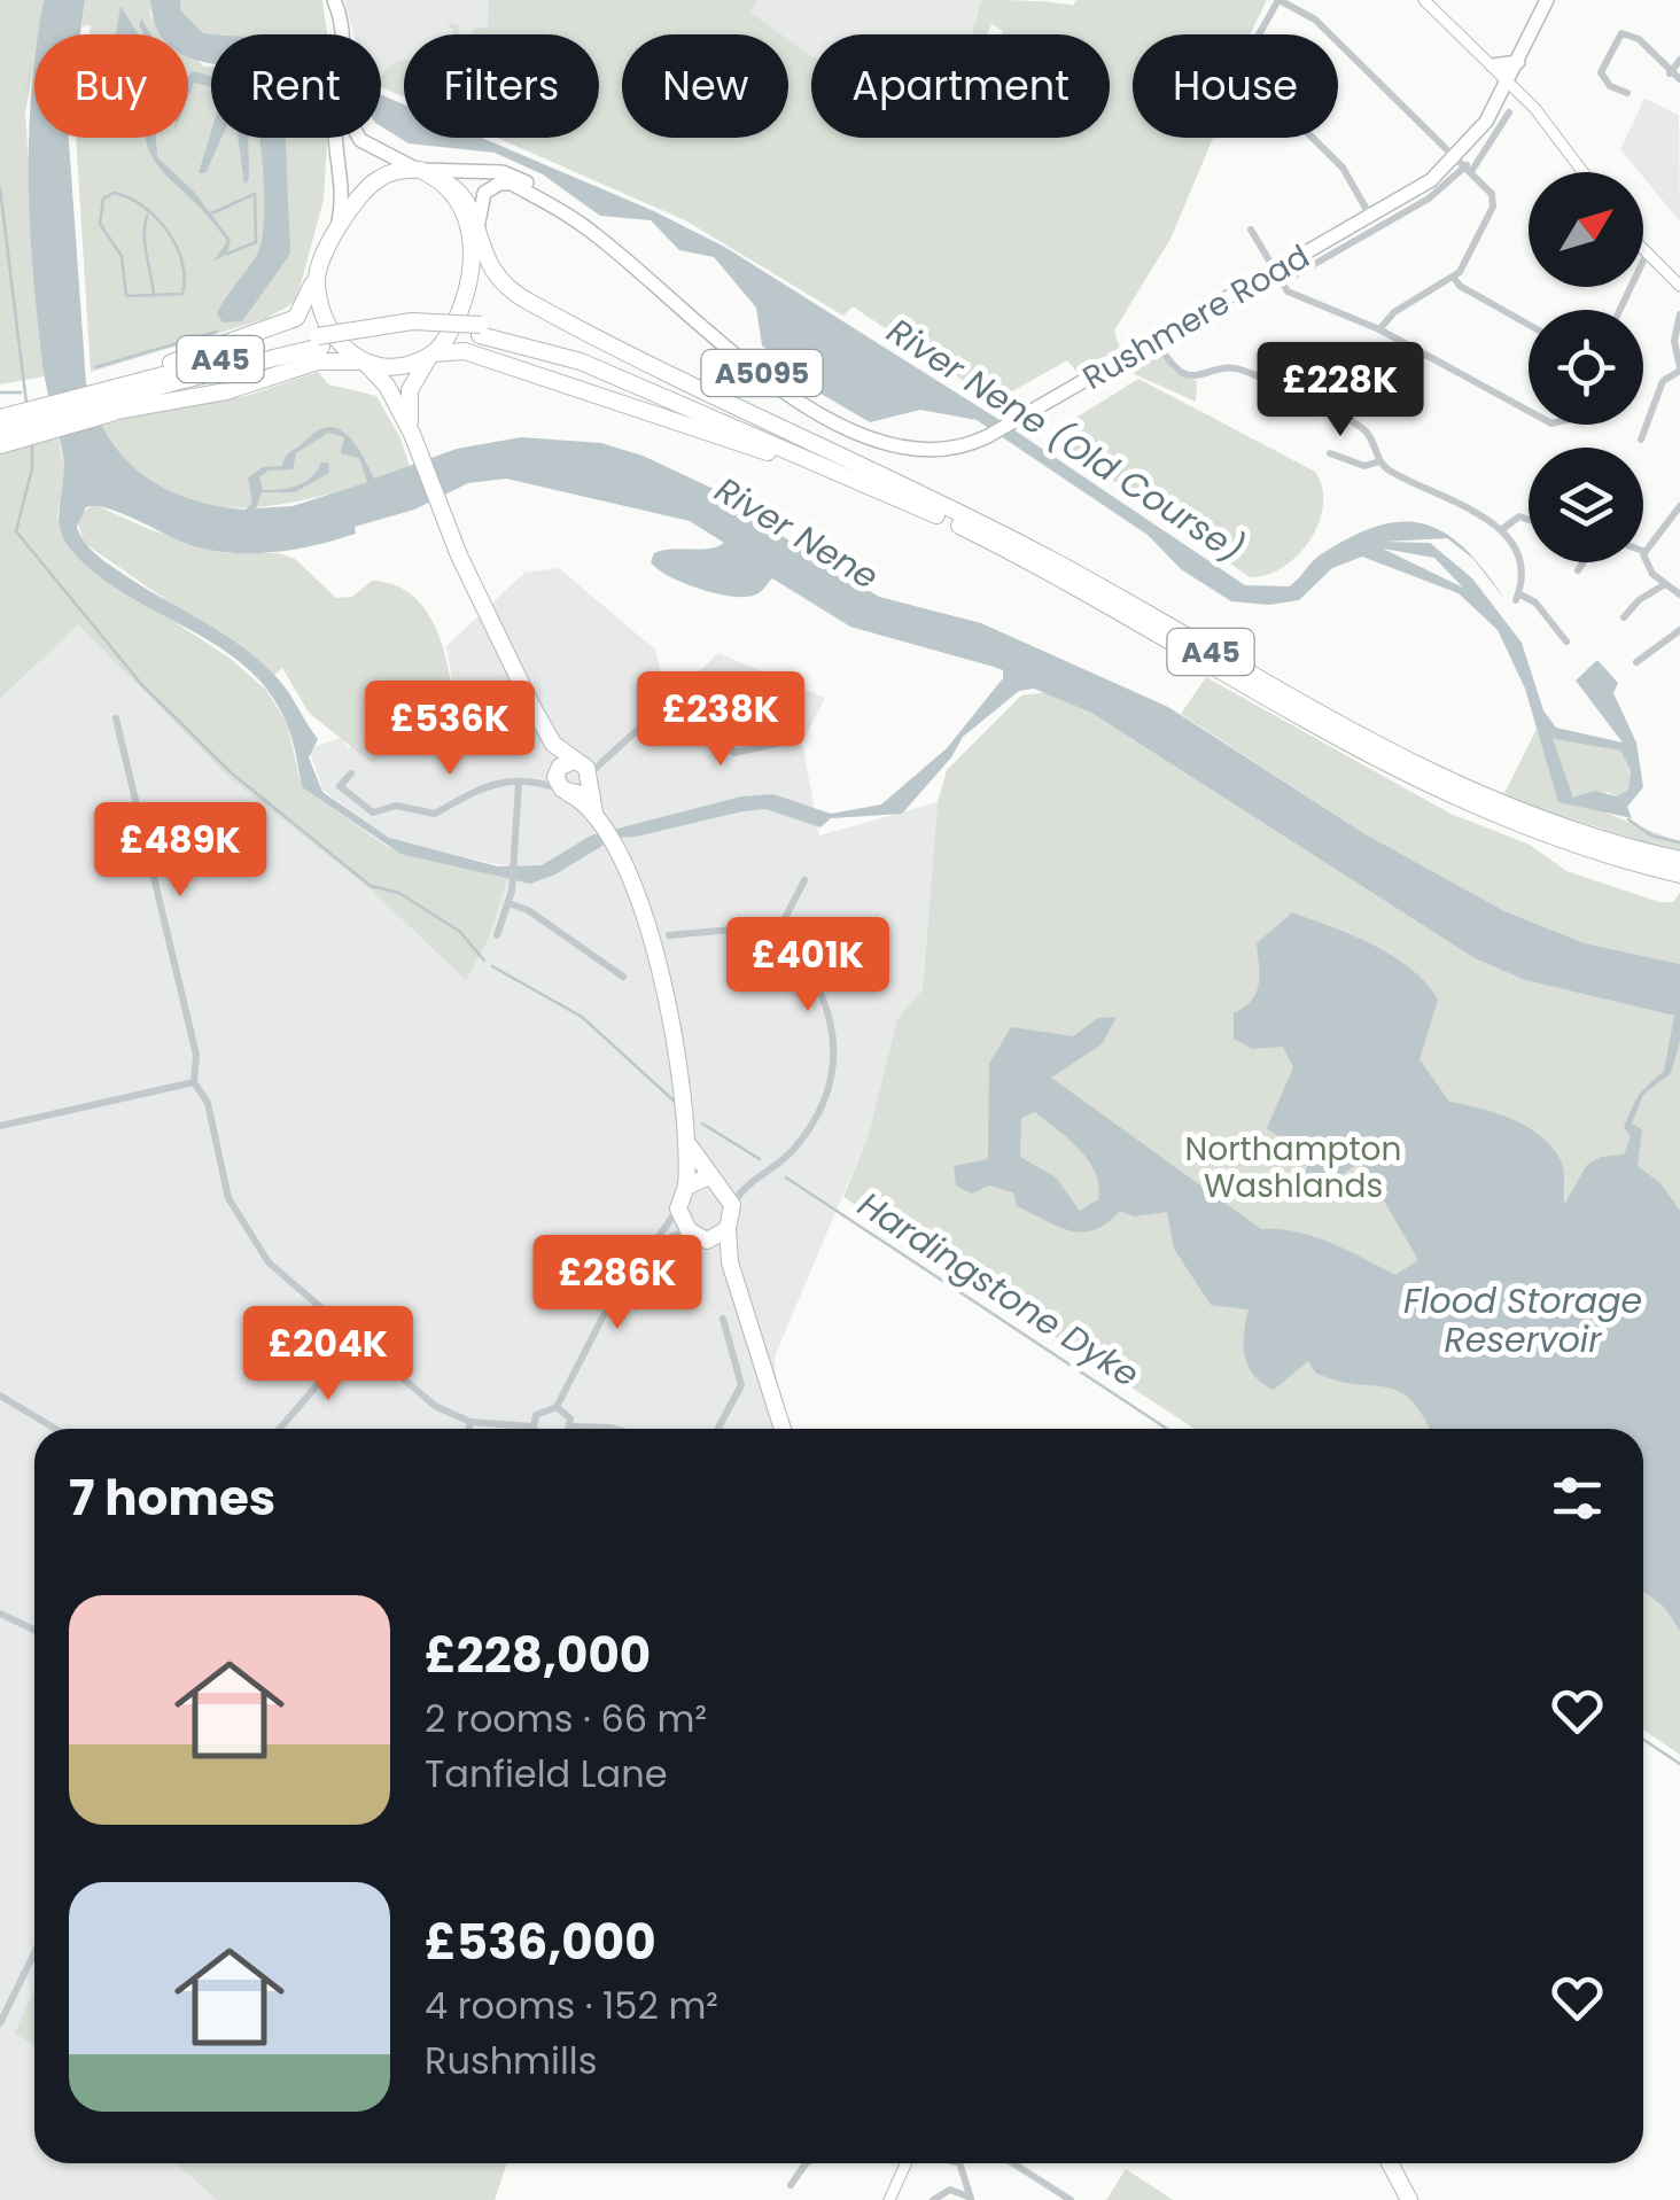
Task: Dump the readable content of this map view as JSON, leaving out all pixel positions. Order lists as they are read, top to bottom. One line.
{"streets":{"highway":["A45"],"main road":["Rushmere Road","A5095"]},"crossings":[["Rushmere Road","A5095"]],"water":["River Nene (Old Course)","River Nene","Hardingstone Dyke","Flood Storage Reservoir"],"parks":["Northampton Washlands"],"north":"top right","page":{"chip":["Buy","Rent","Filters","New","Apartment","House"],"price":["£228K","£238K","£536K","£489K","£401K","£286K","£204K"],"heading":"7 homes","list":[{"name":"£228,000","note":"2 rooms · 66 m² · Tanfield Lane"},{"name":"£536,000","note":"4 rooms · 152 m² · Rushmills"}]}}
